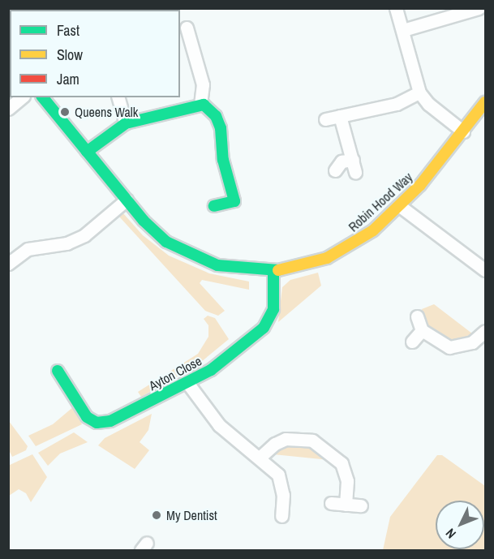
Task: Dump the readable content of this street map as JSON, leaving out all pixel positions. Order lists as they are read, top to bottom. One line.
{"streets":{"street":["Robin Hood Way","Ayton Close"]},"crossings":[["Robin Hood Way","Ayton Close"]],"places":["Queens Walk","My Dentist"],"legend":["Fast","Slow","Jam"],"north":"bottom left"}
